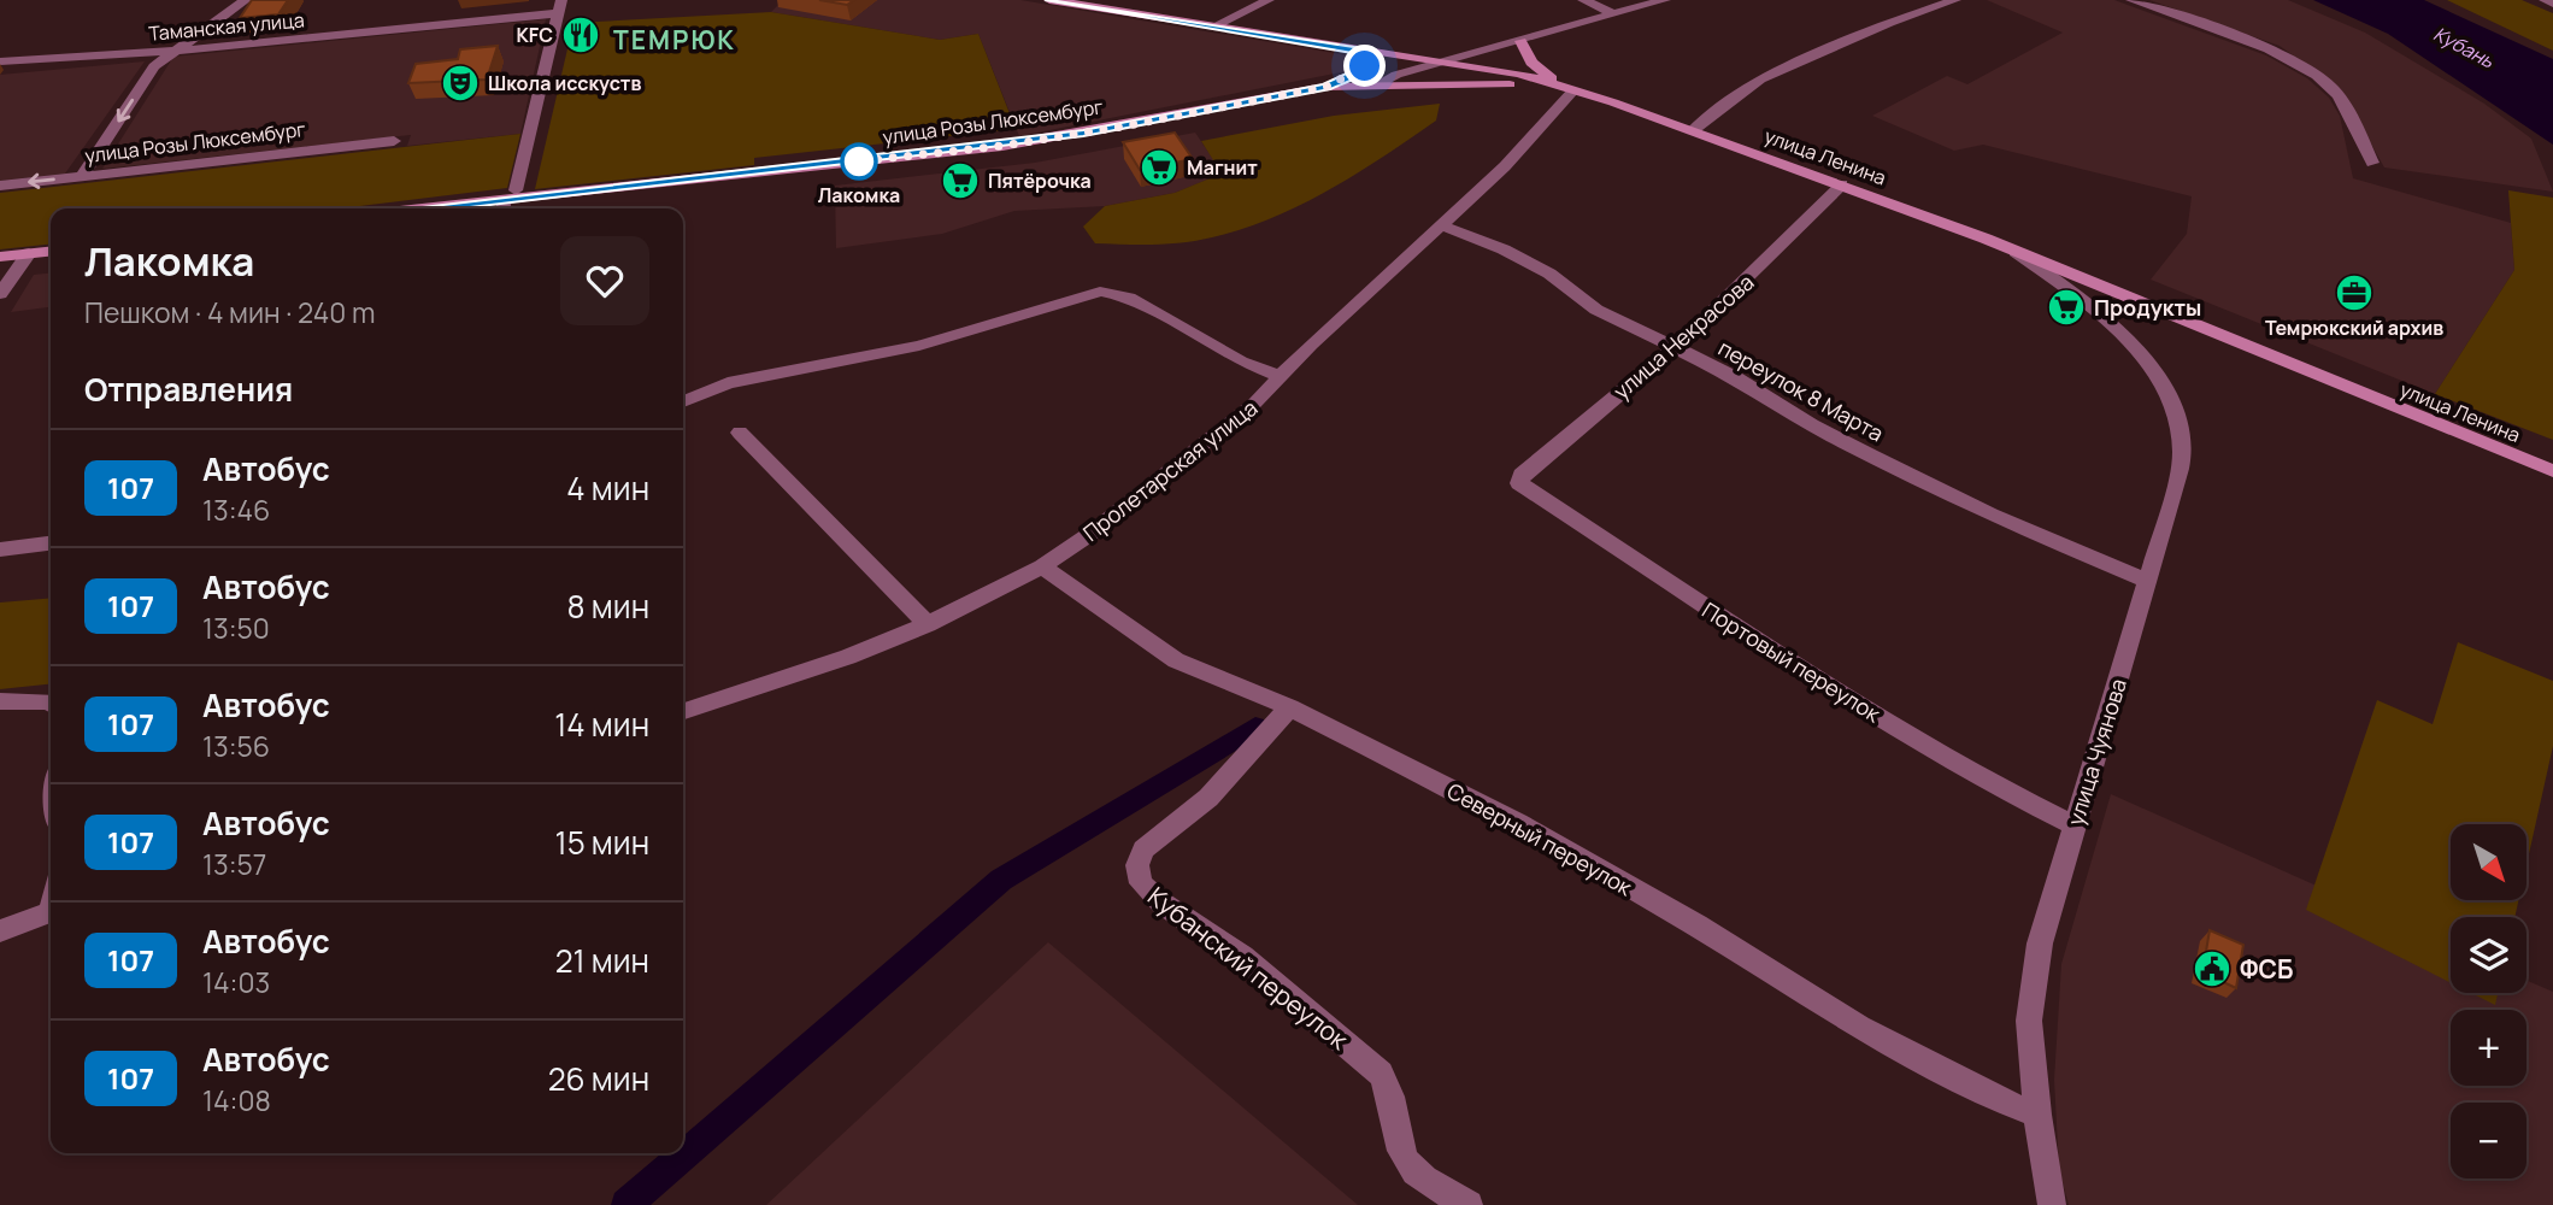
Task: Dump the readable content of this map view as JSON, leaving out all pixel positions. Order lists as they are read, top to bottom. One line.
{"streets":{"main road":["улица Розы Люксембург","улица Ленина"],"street":["Таманская улица","улица Некрасова","переулок 8 Марта","Пролетарская улица","Портовый переулок","улица Чуянова","Северный переулок","Кубанский переулок"]},"crossings":[["улица Розы Люксембург","улица Ленина"],["улица Розы Люксембург","Пролетарская улица"],["улица Ленина","улица Некрасова"],["улица Ленина","Пролетарская улица"],["улица Ленина","улица Чуянова"],["улица Некрасова","переулок 8 Марта"],["улица Некрасова","Портовый переулок"],["переулок 8 Марта","Пролетарская улица"],["переулок 8 Марта","улица Чуянова"],["Пролетарская улица","Северный переулок"],["Портовый переулок","улица Чуянова"],["улица Чуянова","Северный переулок"],["Северный переулок","Кубанский переулок"]],"districts":["ТЕМРЮК"],"water":["Кубань"],"places":{"restaurant":["KFC"],"theatre":["Школа исскуств"],"other":["Лакомка"],"supermarket":["Магнит","Пятёрочка","Продукты"],"office":["Темрюкский архив"],"public building":["ФСБ"]},"lines":["bus line 107"],"north":"bottom right","page":{"heading":[["Лакомка","Пешком · 4 мин · 240 m"],"Отправления"],"list":[{"mark":"107","name":"Автобус","note":"13:46","value":"4 мин"},{"mark":"107","name":"Автобус","note":"13:50","value":"8 мин"},{"mark":"107","name":"Автобус","note":"13:56","value":"14 мин"},{"mark":"107","name":"Автобус","note":"13:57","value":"15 мин"},{"mark":"107","name":"Автобус","note":"14:03","value":"21 мин"},{"mark":"107","name":"Автобус","note":"14:08","value":"26 мин"}],"map_buttons":["+","−"]}}
